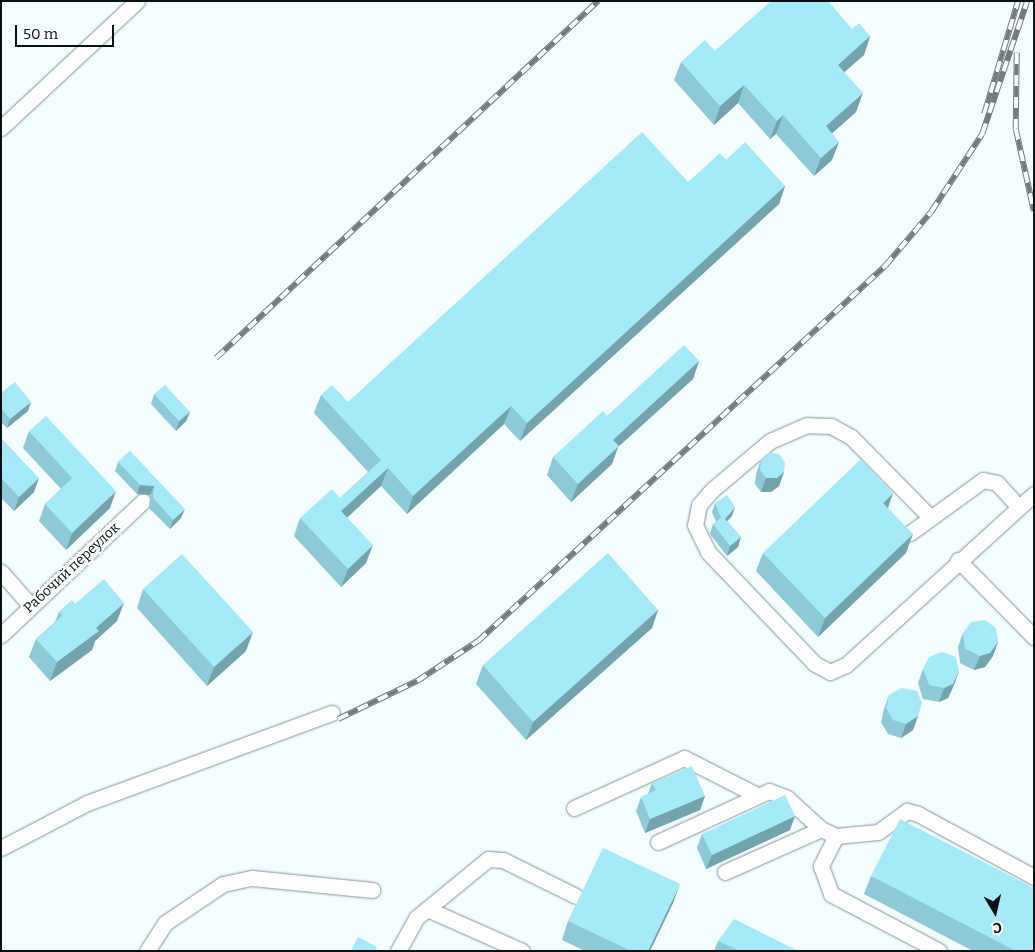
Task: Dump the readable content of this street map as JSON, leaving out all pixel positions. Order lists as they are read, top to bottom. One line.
{"streets":{"street":["Рабочий переулок"]},"scale_bar":"50 m","north":"bottom"}
